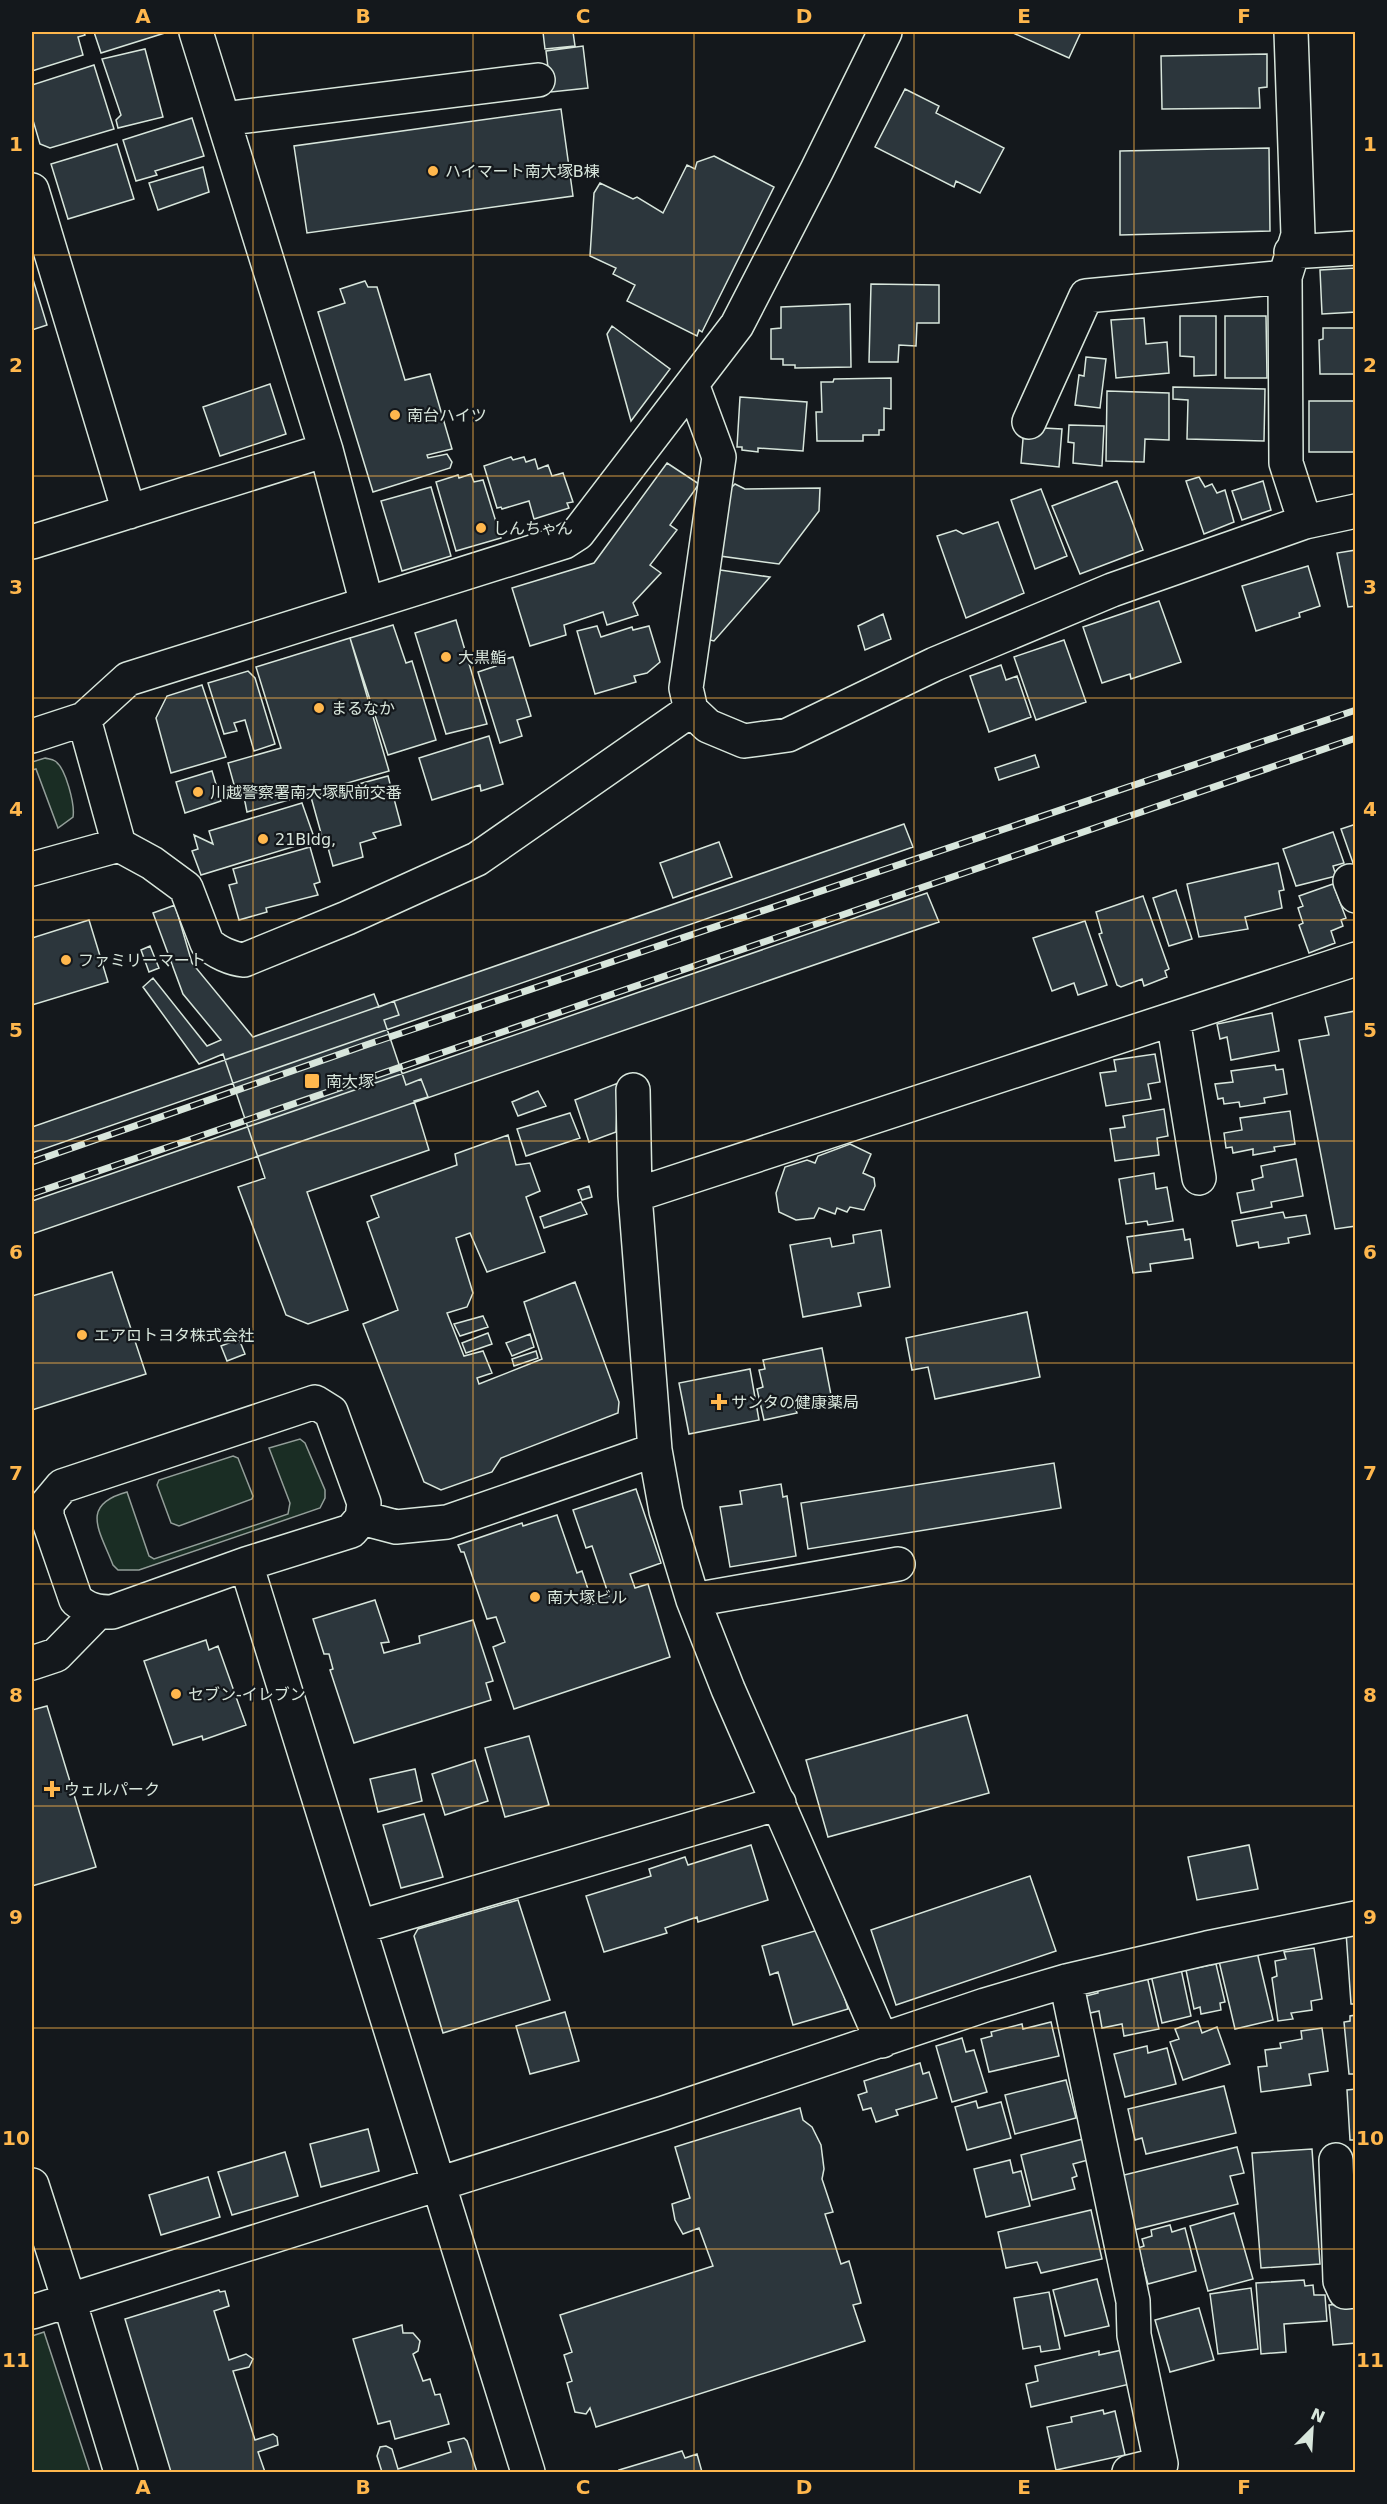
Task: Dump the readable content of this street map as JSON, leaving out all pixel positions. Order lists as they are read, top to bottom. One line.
{"places":{"other":["ハイマート南大塚B棟","南台ハイツ","しんちゃん","大黒鮨","まるなか","川越警察署南大塚駅前交番","21Bldg,","ファミリーマート","エアロトヨタ株式会社","南大塚ビル","セブン-イレブン"],"transit":["南大塚"],"health":["サンタの健康薬局","ウェルパーク"]},"north":"top right","grid":{"columns":["A","B","C","D","E","F"],"rows":["1","2","3","4","5","6","7","8","9","10","11"]}}
